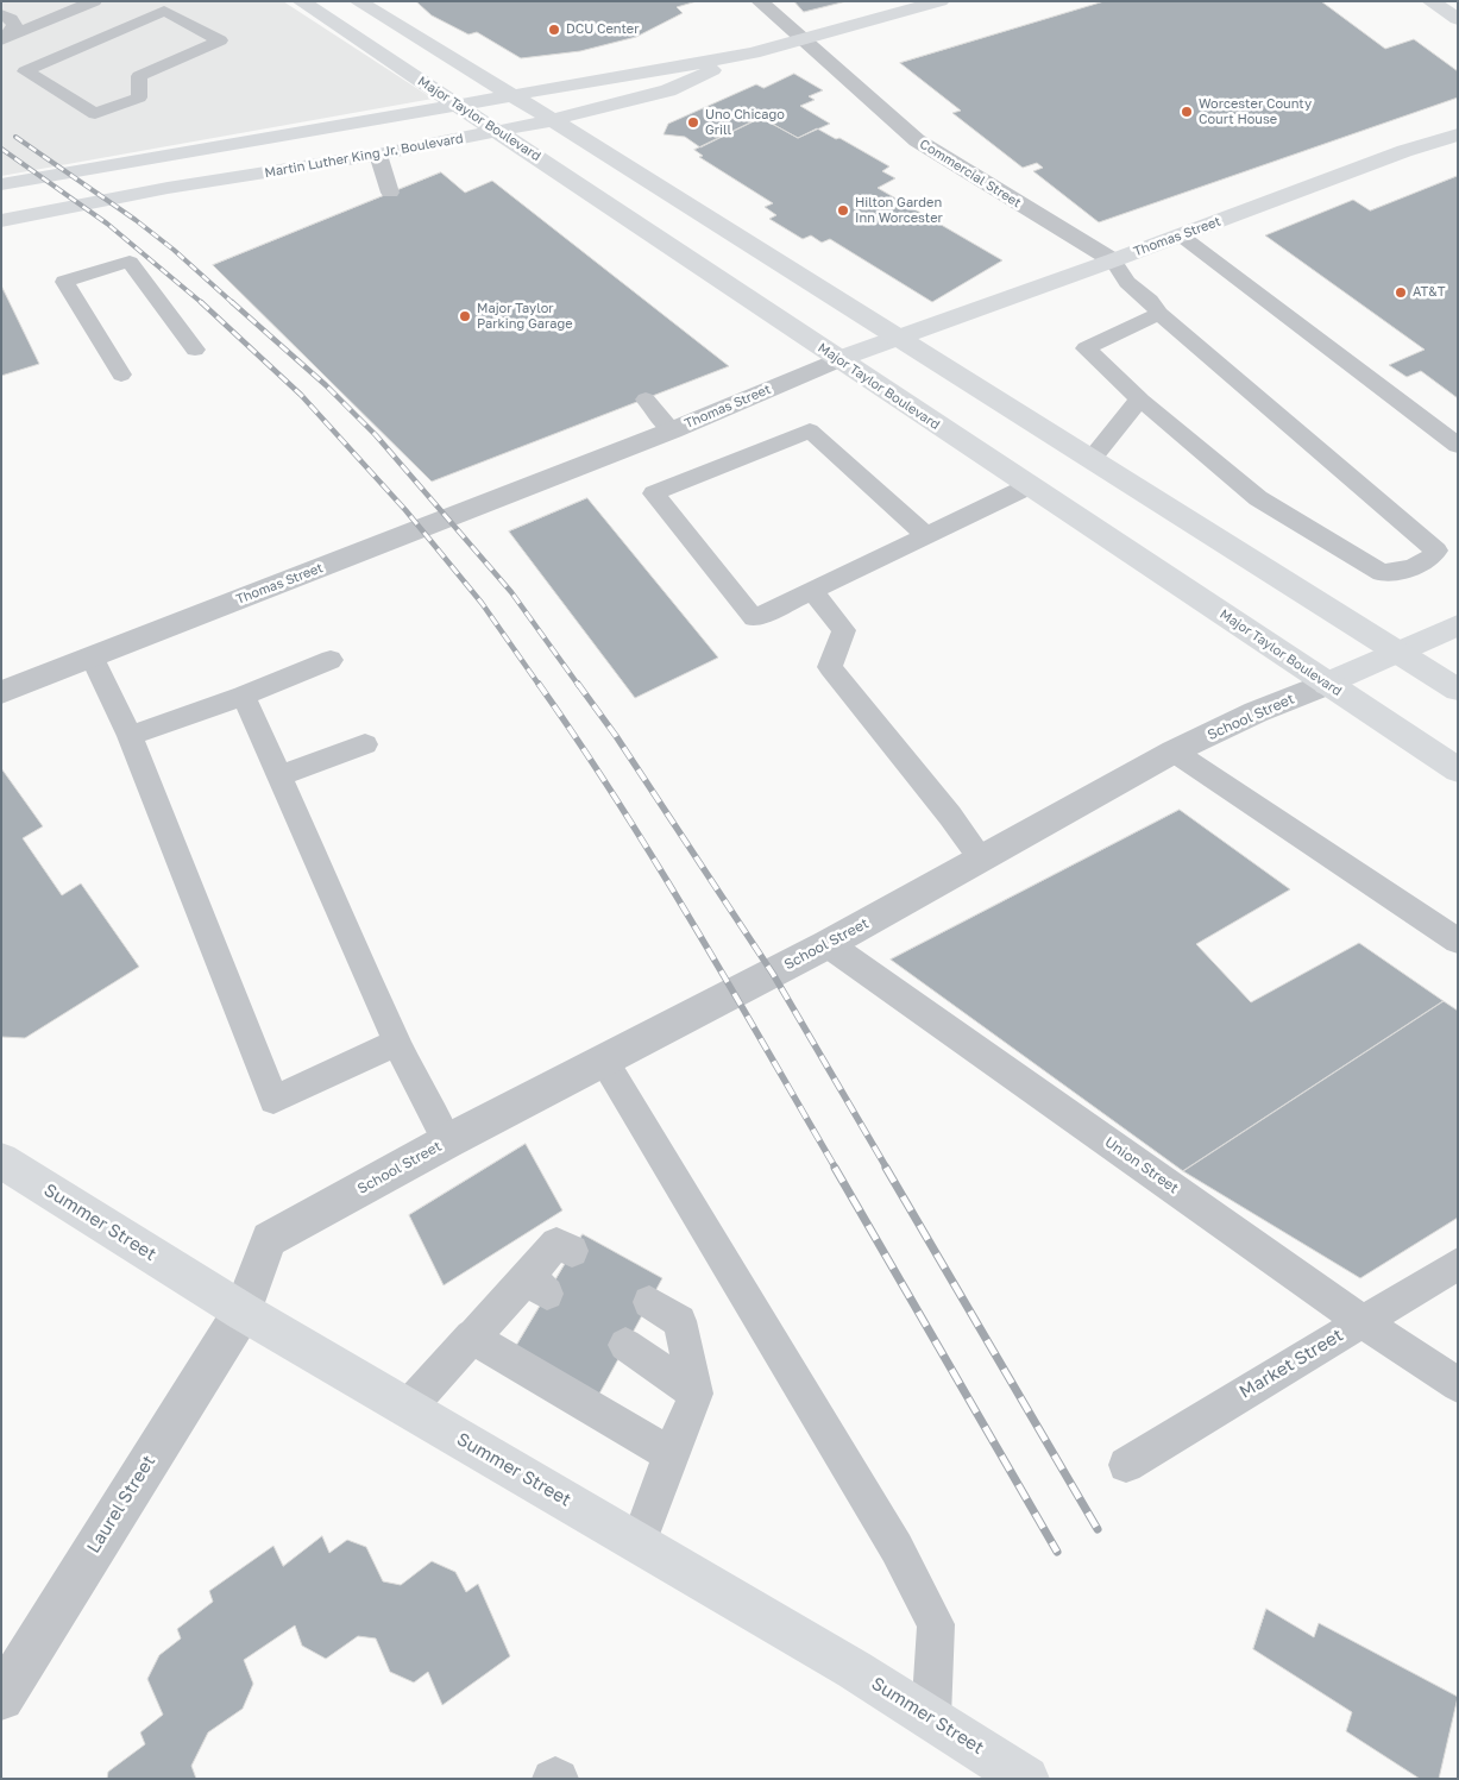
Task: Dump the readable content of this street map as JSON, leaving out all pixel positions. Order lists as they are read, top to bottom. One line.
{"streets":{"main road":["Major Taylor Boulevard","Martin Luther King Jr. Boulevard","Thomas Street","School Street","Summer Street"],"street":["Commercial Street","Laurel Street"],"lane":["Union Street","Market Street"]},"crossings":[["Major Taylor Boulevard","Martin Luther King Jr. Boulevard"],["Major Taylor Boulevard","Thomas Street"],["Major Taylor Boulevard","School Street"],["Martin Luther King Jr. Boulevard","Commercial Street"],["Commercial Street","Thomas Street"],["School Street","Union Street"],["School Street","Summer Street"],["School Street","Laurel Street"],["Union Street","Market Street"],["Summer Street","Laurel Street"]],"places":["DCU Center","Worcester County Court House","Uno Chicago Grill","Hilton Garden Inn Worcester","AT&T","Major Taylor Parking Garage"]}
